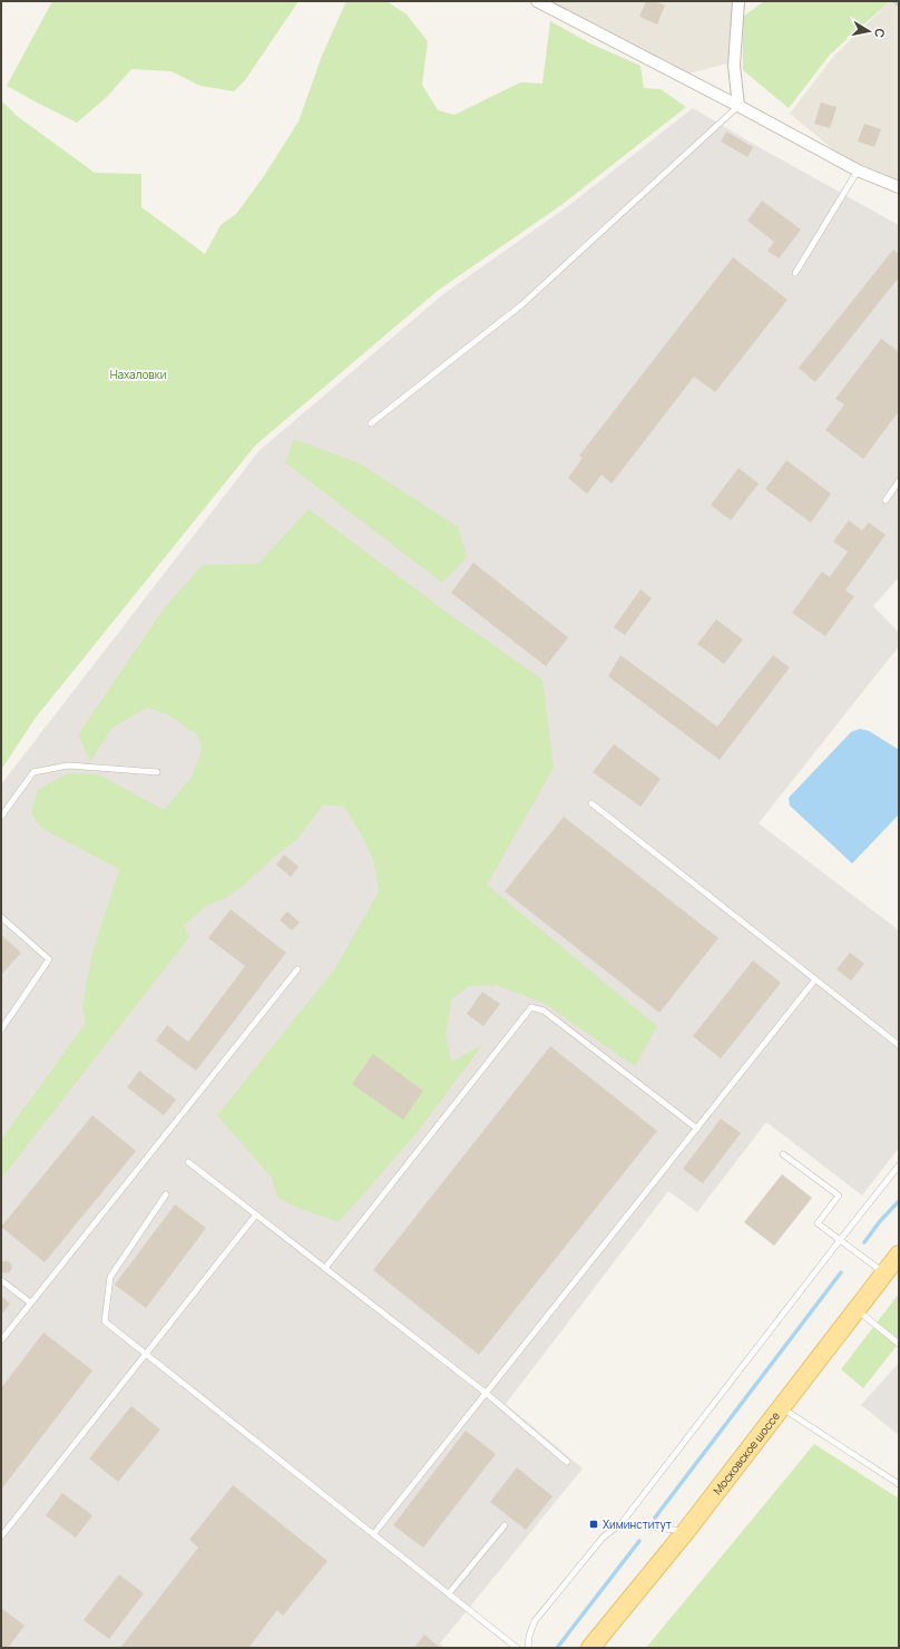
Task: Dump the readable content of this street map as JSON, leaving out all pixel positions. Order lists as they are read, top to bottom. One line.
{"streets":{"main road":["Московское шоссе"]},"parks":["Нахаловки"],"places":{"transit":["Химинститут"]},"north":"right"}
